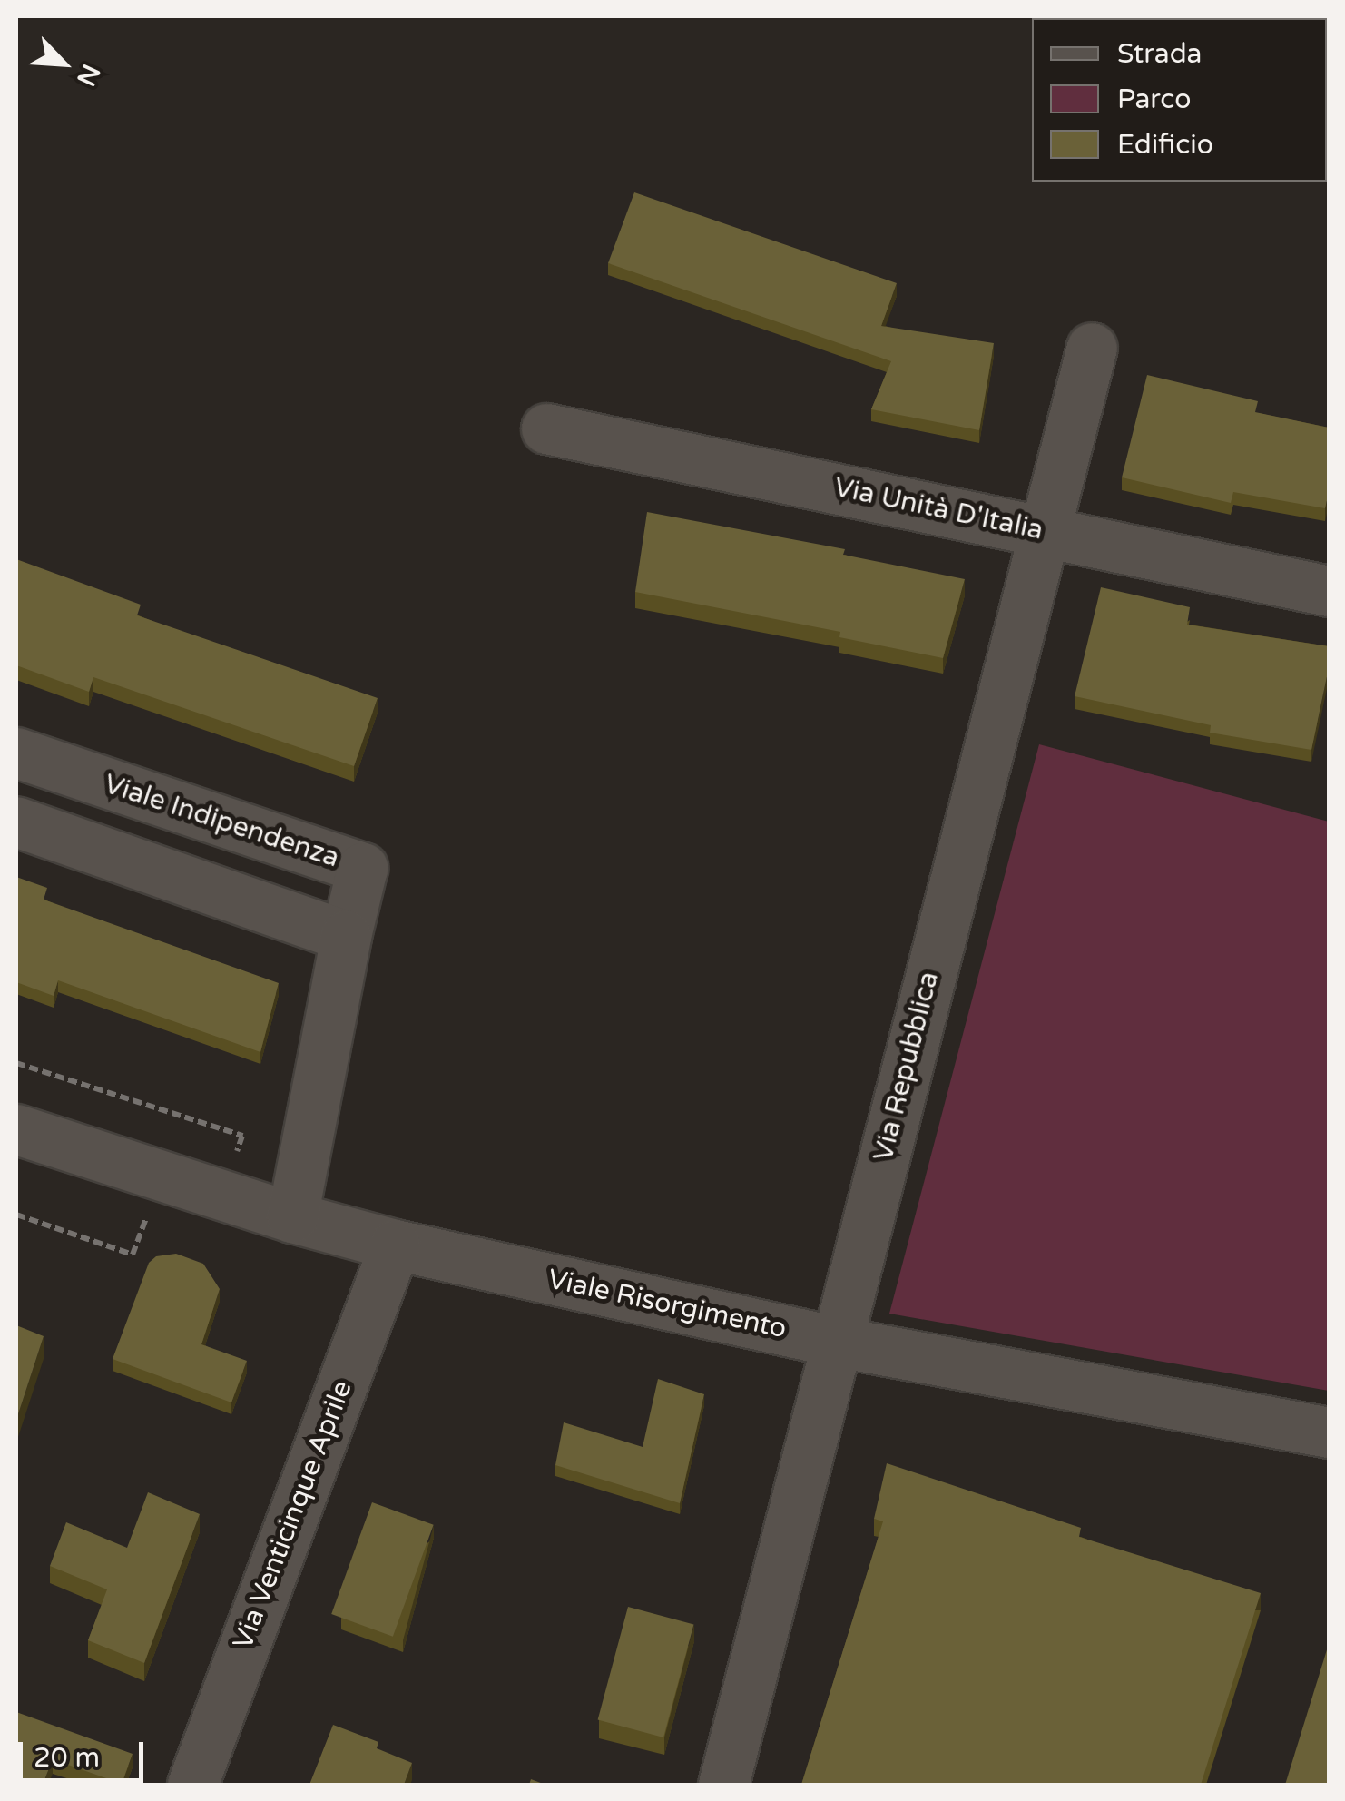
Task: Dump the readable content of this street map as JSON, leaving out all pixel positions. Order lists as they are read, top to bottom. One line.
{"streets":{"street":["Via Unità D'Italia","Viale Indipendenza","Via Repubblica","Viale Risorgimento","Via Venticinque Aprile"]},"crossings":[["Via Unità D'Italia","Via Repubblica"],["Viale Indipendenza","Viale Risorgimento"],["Via Repubblica","Viale Risorgimento"],["Viale Risorgimento","Via Venticinque Aprile"]],"legend":["Strada","Parco","Edificio"],"scale_bar":"20 m","north":"bottom right"}
